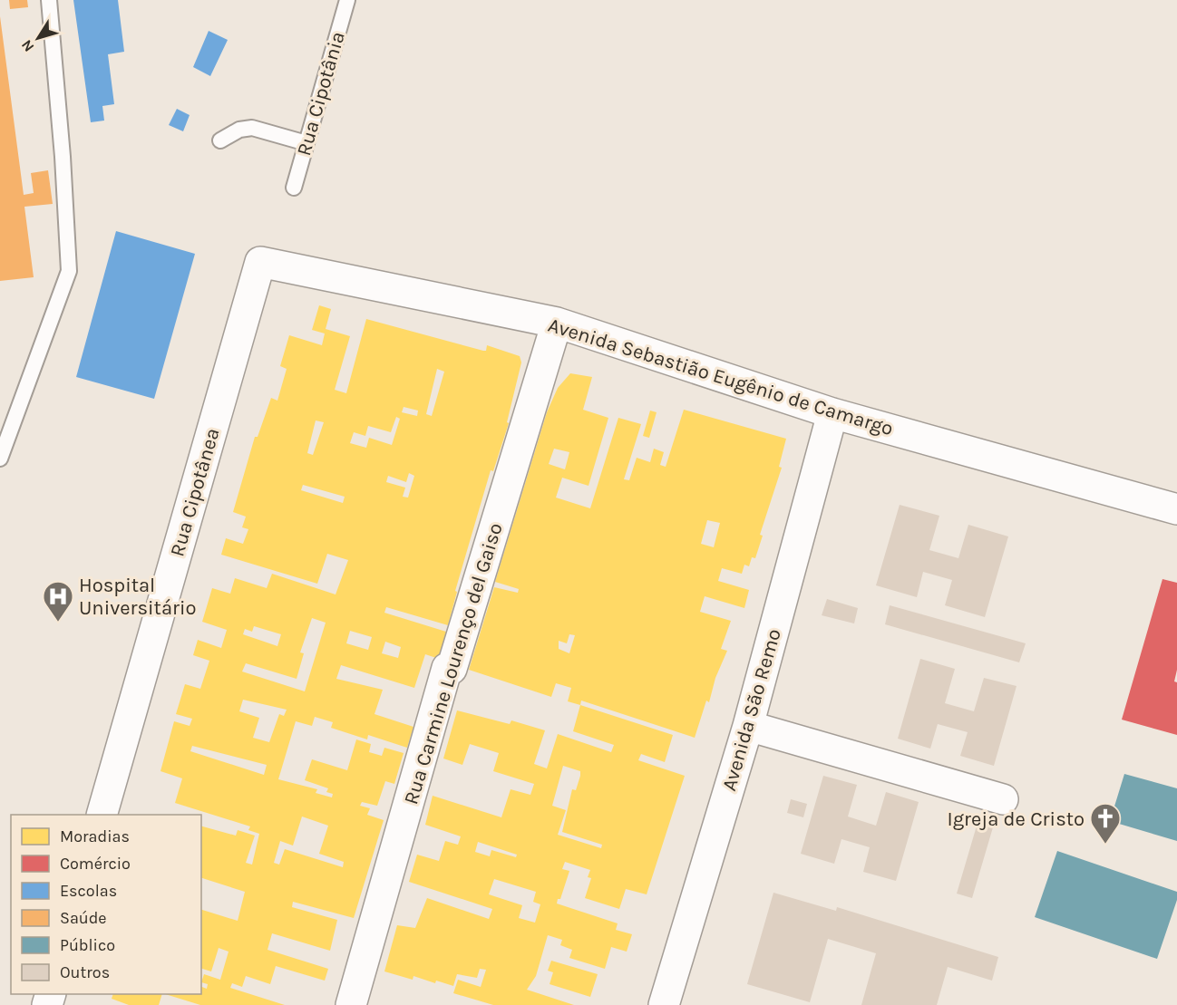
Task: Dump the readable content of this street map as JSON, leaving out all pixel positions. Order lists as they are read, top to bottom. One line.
{"streets":{"street":["Avenida Sebastião Eugênio de Camargo","Rua Cipotânea","Rua Carmine Lourenço del Gaiso","Avenida São Remo"],"lane":["Rua Cipotânia"]},"crossings":[["Avenida Sebastião Eugênio de Camargo","Rua Cipotânea"],["Avenida Sebastião Eugênio de Camargo","Rua Carmine Lourenço del Gaiso"],["Avenida Sebastião Eugênio de Camargo","Avenida São Remo"]],"places":{"hospital":["Hospital Universitário"],"church":["Igreja de Cristo"]},"legend":["Moradias","Comércio","Escolas","Saúde","Público","Outros"],"north":"bottom left"}
